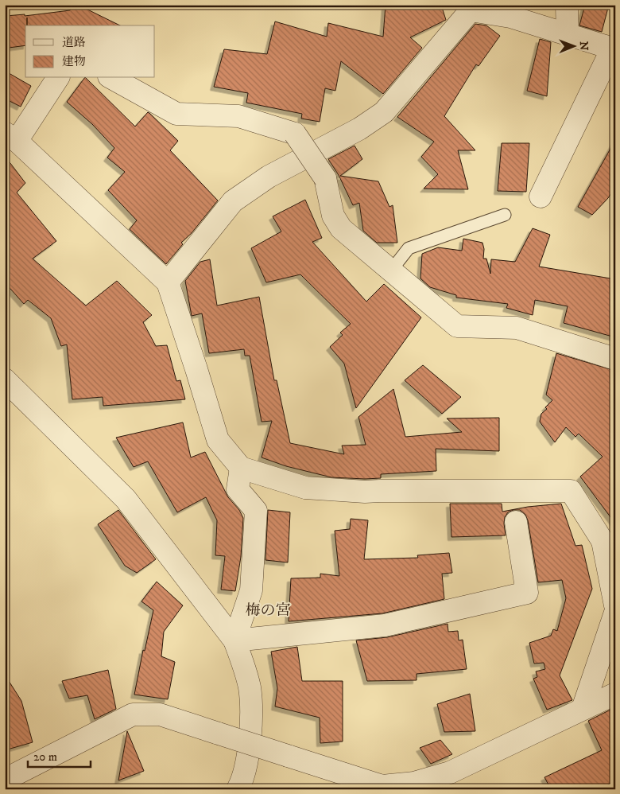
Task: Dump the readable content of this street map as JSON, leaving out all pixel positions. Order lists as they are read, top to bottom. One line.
{"districts":["梅の宮"],"legend":["道路","建物"],"scale_bar":"20 m","north":"right"}
